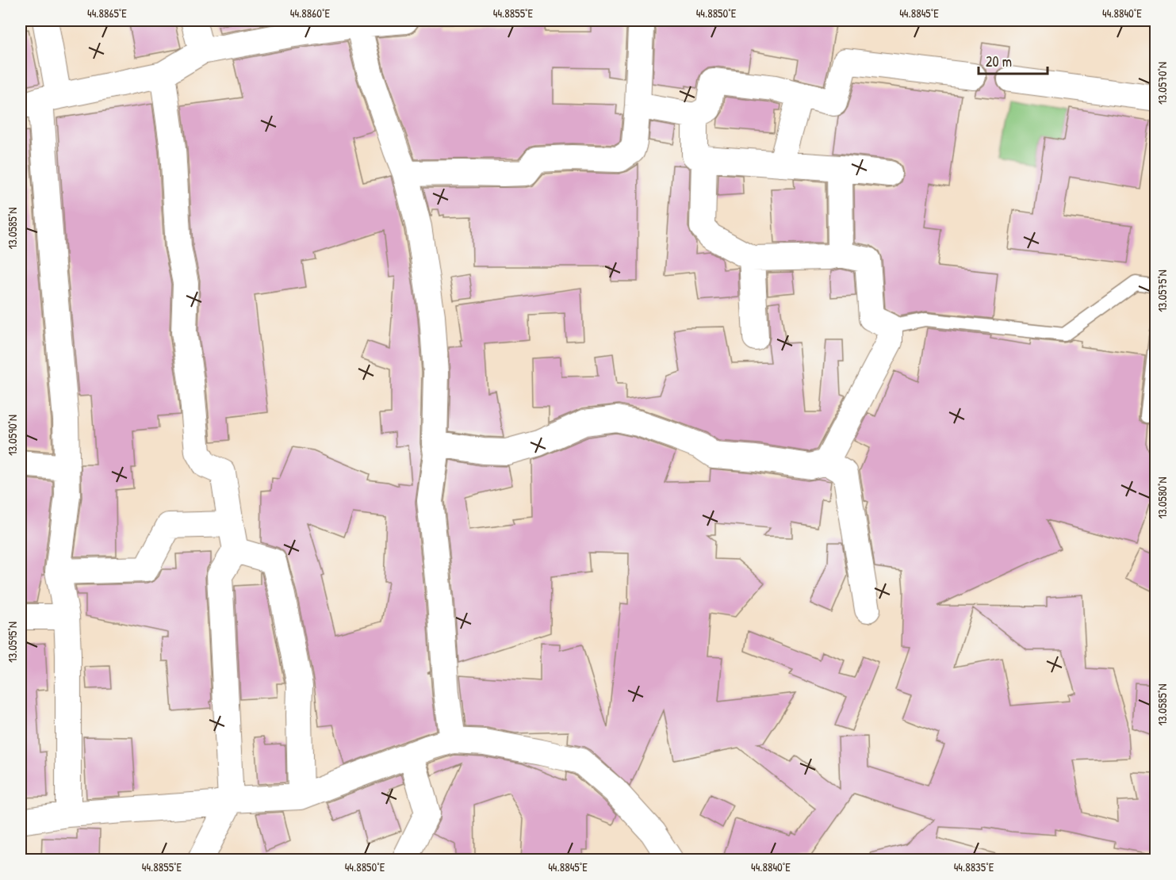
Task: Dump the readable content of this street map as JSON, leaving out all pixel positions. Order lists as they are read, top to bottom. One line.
{"scale_bar":"20 m","coordinates":["44.8865°E","44.8860°E","44.8855°E","44.8850°E","44.8845°E","44.8840°E","13.0570°N","13.0585°N","13.0575°N","13.0590°N","13.0580°N","13.0595°N","44.8835°E"]}
